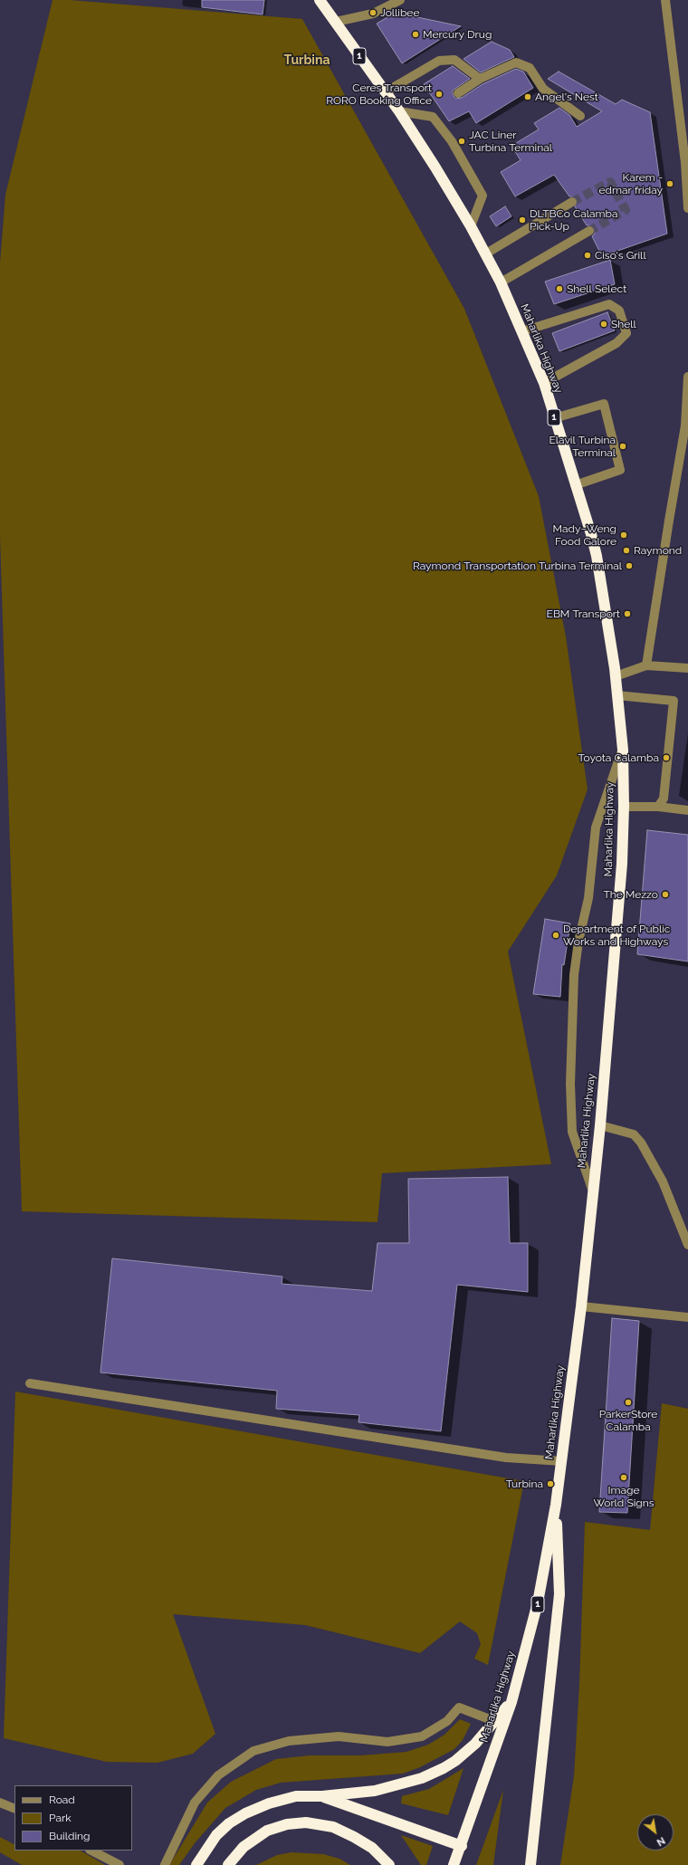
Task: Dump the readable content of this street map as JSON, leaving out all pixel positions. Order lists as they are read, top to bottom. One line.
{"streets":{"highway":["1","Maharlika Highway"]},"districts":["Turbina"],"places":["Jollibee","Mercury Drug","Ceres Transport RORO Booking Office","Angel's Nest","JAC Liner Turbina Terminal","Karem - edmar friday","DLTBCo Calamba Pick-Up","Ciso's Grill","Shell Select","Shell","Elavil Turbina Terminal","Mady–Weng Food Galore","Raymond","Raymond Transportation Turbina Terminal","EBM Transport","Toyota Calamba","The Mezzo","Department of Public Works and Highways","ParkerStore Calamba","Image World Signs","Turbina"],"legend":["Road","Park","Building"],"north":"bottom right"}
